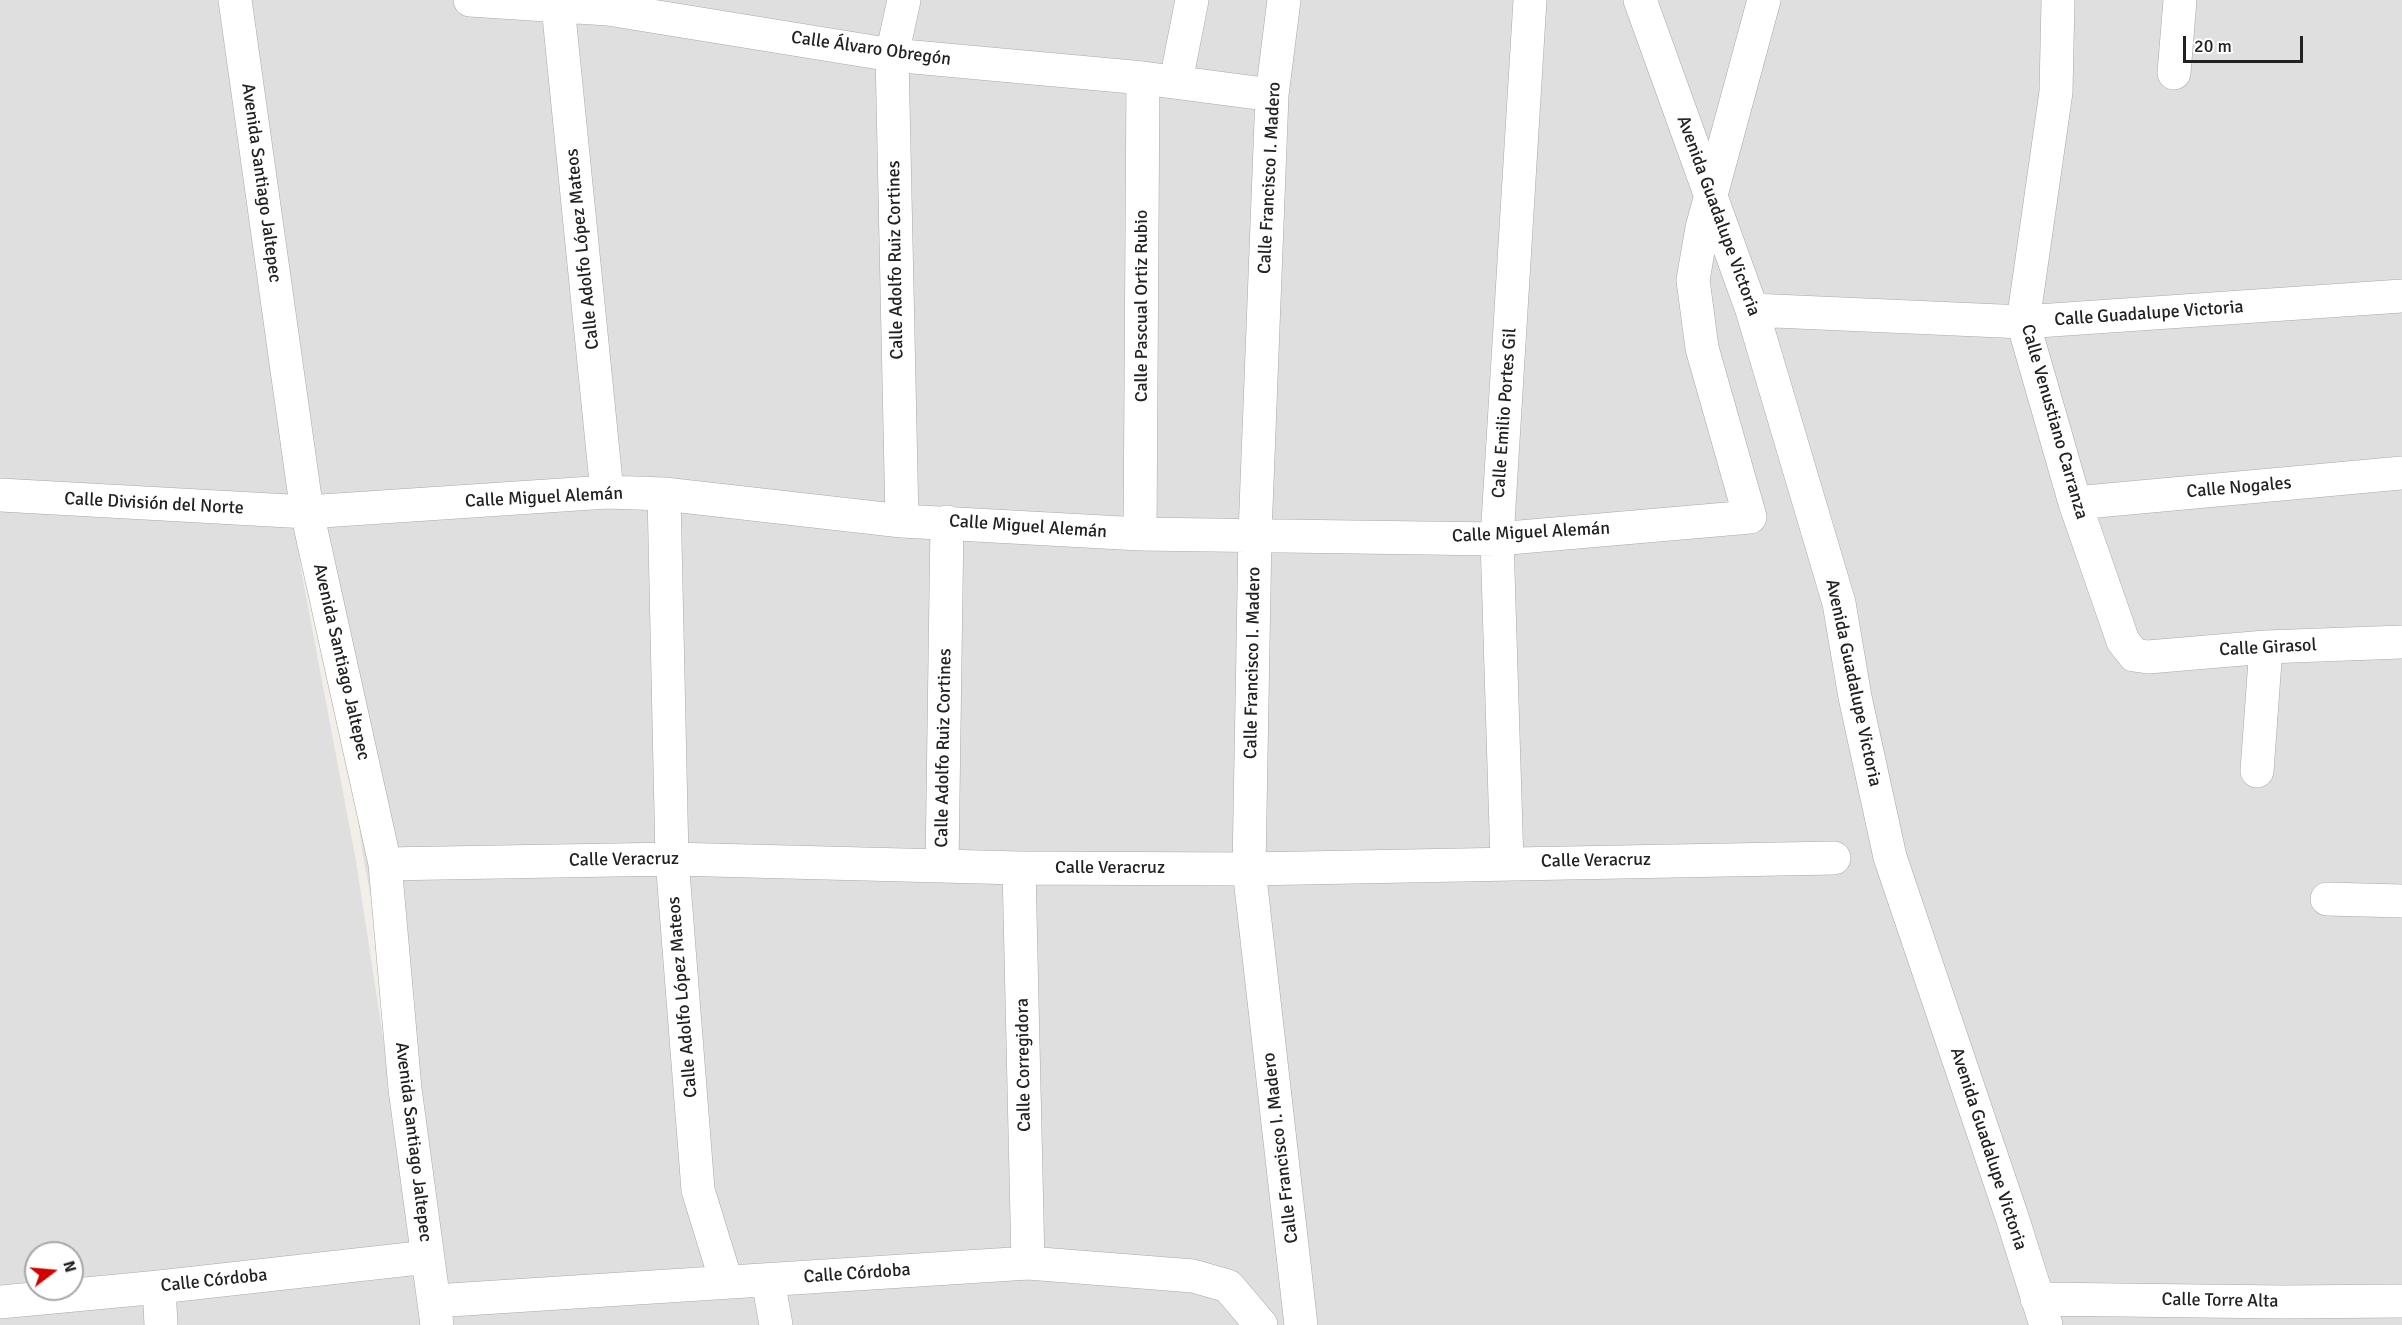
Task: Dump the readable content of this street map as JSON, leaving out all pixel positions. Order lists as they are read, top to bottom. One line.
{"streets":{"street":["Calle Álvaro Obregón","Calle Francisco I. Madero","Avenida Santiago Jaltepec","Avenida Guadalupe Victoria","Calle Adolfo López Mateos","Calle Adolfo Ruiz Cortines","Calle Pascual Ortiz Rubio","Calle Guadalupe Victoria","Calle Emilio Portes Gil","Calle Venustiano Carranza","Calle Nogales","Calle Miguel Alemán","Calle División del Norte","Calle Girasol","Calle Veracruz","Calle Corregidora","Calle Córdoba","Calle Torre Alta"]},"crossings":[["Calle Álvaro Obregón","Calle Francisco I. Madero"],["Calle Álvaro Obregón","Calle Adolfo López Mateos"],["Calle Álvaro Obregón","Calle Adolfo Ruiz Cortines"],["Calle Álvaro Obregón","Calle Pascual Ortiz Rubio"],["Calle Francisco I. Madero","Calle Miguel Alemán"],["Calle Francisco I. Madero","Calle Veracruz"],["Avenida Santiago Jaltepec","Calle Miguel Alemán"],["Avenida Santiago Jaltepec","Calle División del Norte"],["Avenida Santiago Jaltepec","Calle Veracruz"],["Avenida Santiago Jaltepec","Calle Córdoba"],["Avenida Guadalupe Victoria","Calle Guadalupe Victoria"],["Avenida Guadalupe Victoria","Calle Miguel Alemán"],["Avenida Guadalupe Victoria","Calle Torre Alta"],["Calle Adolfo López Mateos","Calle Miguel Alemán"],["Calle Adolfo López Mateos","Calle Veracruz"],["Calle Adolfo López Mateos","Calle Córdoba"],["Calle Adolfo Ruiz Cortines","Calle Miguel Alemán"],["Calle Adolfo Ruiz Cortines","Calle Veracruz"],["Calle Pascual Ortiz Rubio","Calle Miguel Alemán"],["Calle Guadalupe Victoria","Calle Venustiano Carranza"],["Calle Emilio Portes Gil","Calle Miguel Alemán"],["Calle Emilio Portes Gil","Calle Veracruz"],["Calle Venustiano Carranza","Calle Nogales"],["Calle Venustiano Carranza","Calle Girasol"],["Calle Miguel Alemán","Calle División del Norte"],["Calle Veracruz","Calle Corregidora"],["Calle Corregidora","Calle Córdoba"]],"scale_bar":"20 m","north":"right"}
